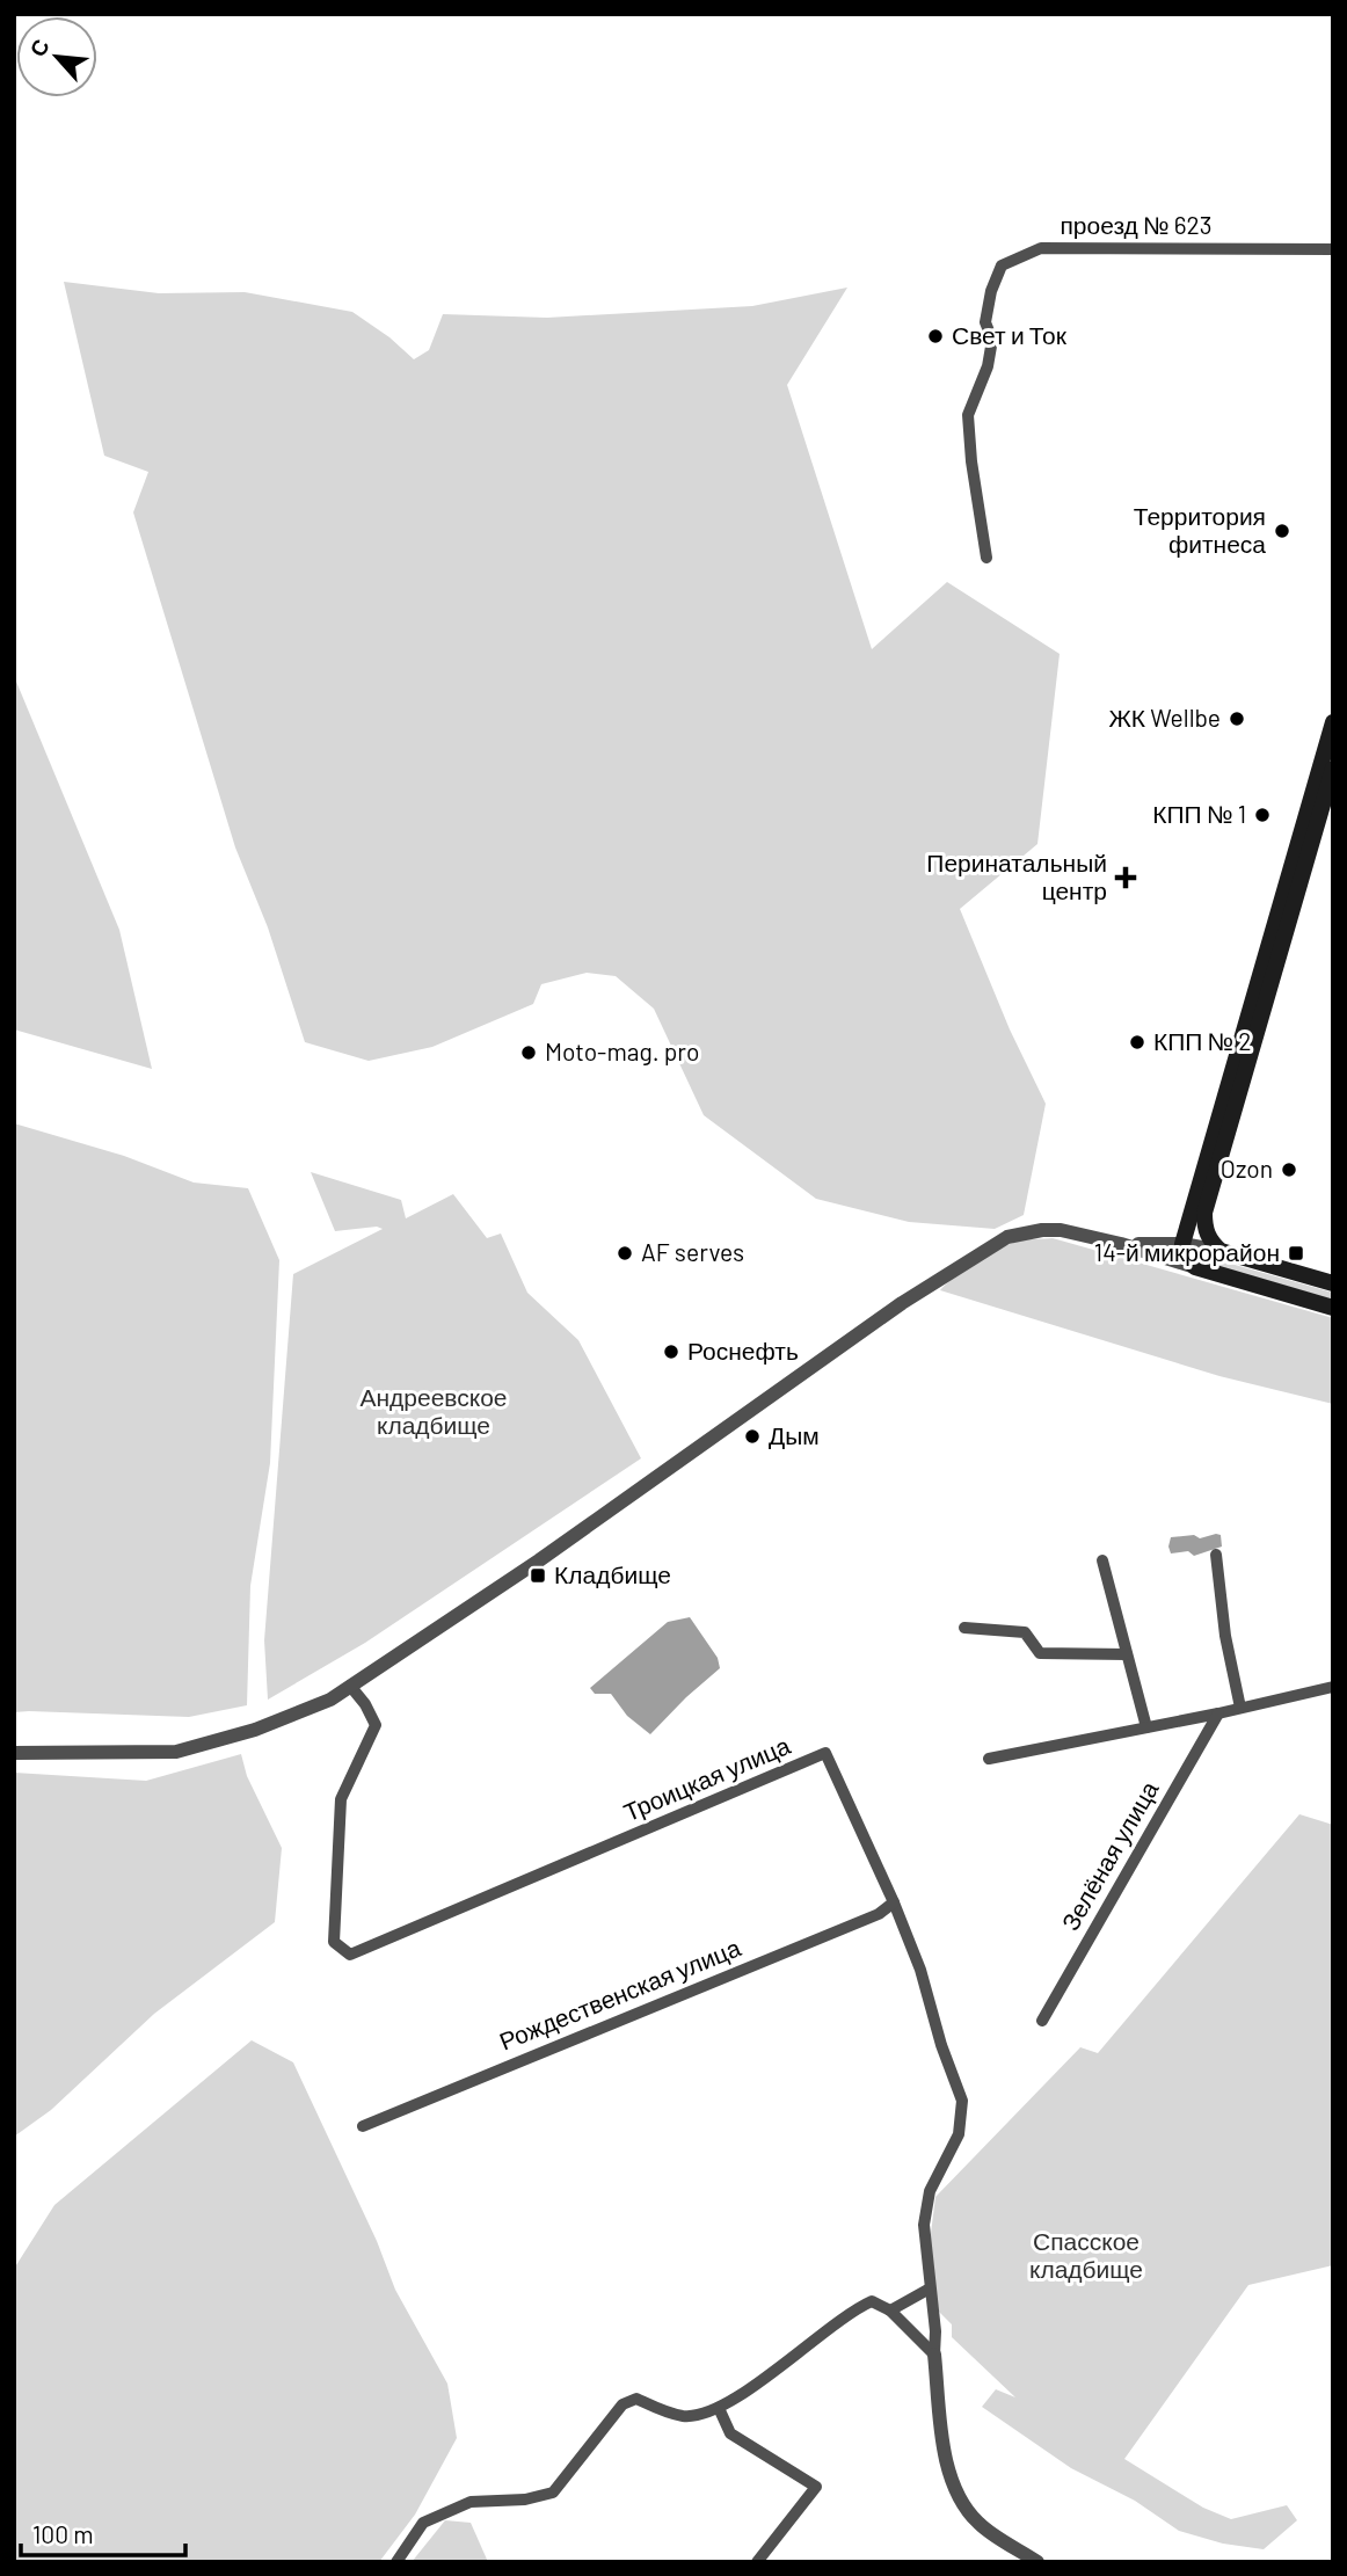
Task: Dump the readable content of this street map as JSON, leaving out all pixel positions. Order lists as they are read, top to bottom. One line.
{"streets":{"street":["проезд № 623","Троицкая улица","Зелёная улица","Рождественская улица"]},"crossings":[["Троицкая улица","Рождественская улица"]],"parks":["Андреевское кладбище","Спасское кладбище"],"places":{"other":["Свет и Ток","Территория фитнеса","ЖК Wellbe","КПП № 1","КПП № 2","Moto-mag. pro","Ozon","AF serves","Роснефть","Дым"],"health":["Перинатальный центр"],"transit":["14-й микрорайон","Кладбище"]},"scale_bar":"100 m","north":"top left"}
